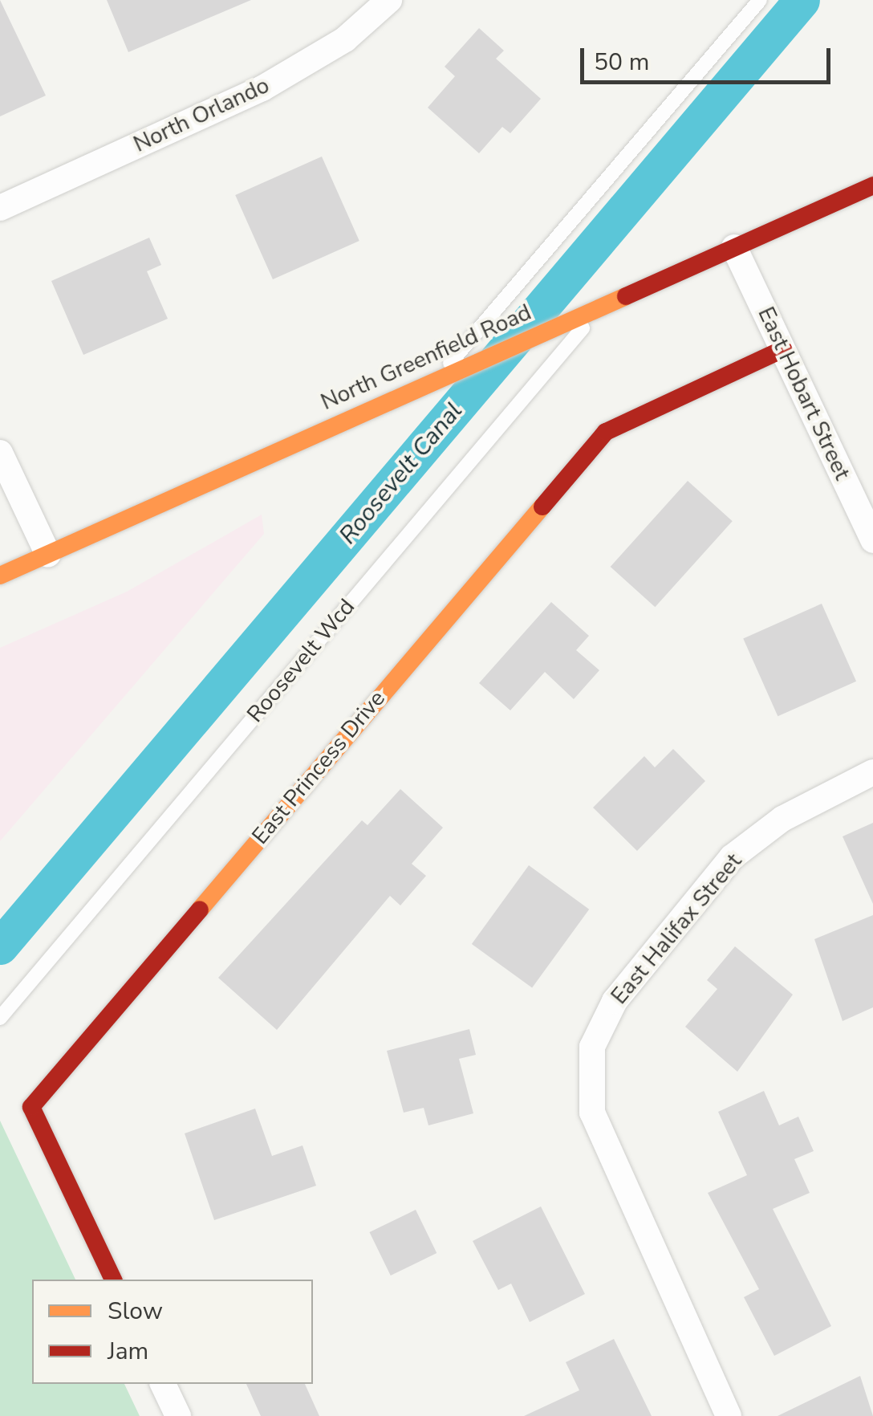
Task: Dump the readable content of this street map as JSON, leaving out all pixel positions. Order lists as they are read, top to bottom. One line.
{"streets":{"street":["North Orlando","North Greenfield Road","East Hobart Street","East Princess Drive","East Halifax Street"],"lane":["Roosevelt Wcd"]},"crossings":[["North Greenfield Road","East Hobart Street"],["North Greenfield Road","Roosevelt Wcd"],["East Hobart Street","East Princess Drive"]],"water":["Roosevelt Canal"],"legend":["Slow","Jam"],"scale_bar":"50 m"}
